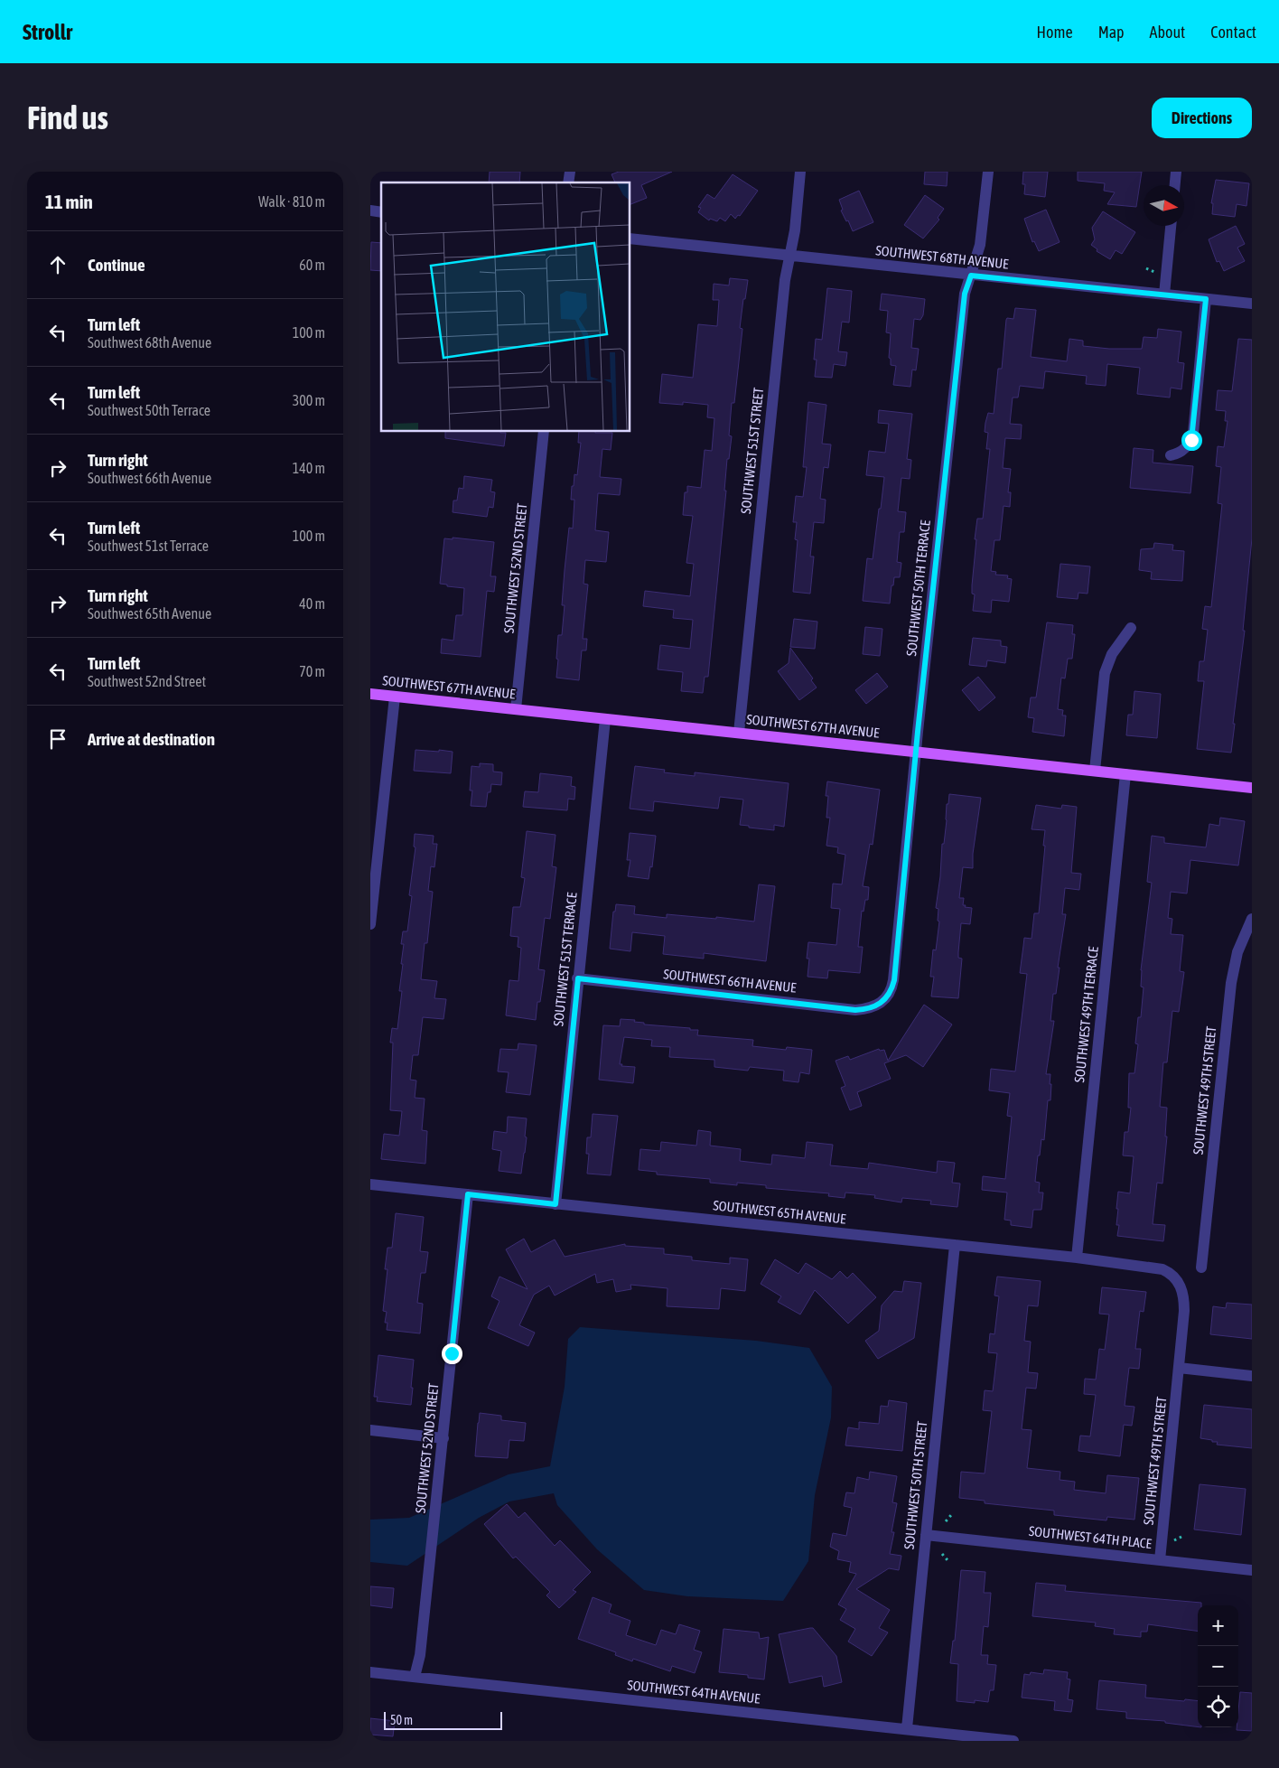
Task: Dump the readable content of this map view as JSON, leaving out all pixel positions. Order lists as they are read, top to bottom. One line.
{"streets":{"main road":["SOUTHWEST 67TH AVENUE"],"street":["SOUTHWEST 68TH AVENUE","SOUTHWEST 51ST STREET","SOUTHWEST 52ND STREET","SOUTHWEST 50TH TERRACE","SOUTHWEST 51ST TERRACE","SOUTHWEST 66TH AVENUE","SOUTHWEST 49TH TERRACE","SOUTHWEST 49TH STREET","SOUTHWEST 65TH AVENUE","SOUTHWEST 50TH STREET","SOUTHWEST 64TH PLACE","SOUTHWEST 64TH AVENUE"]},"crossings":[["SOUTHWEST 68TH AVENUE","SOUTHWEST 51ST STREET"],["SOUTHWEST 68TH AVENUE","SOUTHWEST 50TH TERRACE"],["SOUTHWEST 51ST STREET","SOUTHWEST 67TH AVENUE"],["SOUTHWEST 52ND STREET","SOUTHWEST 67TH AVENUE"],["SOUTHWEST 52ND STREET","SOUTHWEST 65TH AVENUE"],["SOUTHWEST 52ND STREET","SOUTHWEST 64TH AVENUE"],["SOUTHWEST 50TH TERRACE","SOUTHWEST 67TH AVENUE"],["SOUTHWEST 50TH TERRACE","SOUTHWEST 66TH AVENUE"],["SOUTHWEST 67TH AVENUE","SOUTHWEST 51ST TERRACE"],["SOUTHWEST 67TH AVENUE","SOUTHWEST 49TH TERRACE"],["SOUTHWEST 51ST TERRACE","SOUTHWEST 66TH AVENUE"],["SOUTHWEST 51ST TERRACE","SOUTHWEST 65TH AVENUE"],["SOUTHWEST 49TH TERRACE","SOUTHWEST 65TH AVENUE"],["SOUTHWEST 49TH STREET","SOUTHWEST 65TH AVENUE"],["SOUTHWEST 49TH STREET","SOUTHWEST 64TH PLACE"],["SOUTHWEST 65TH AVENUE","SOUTHWEST 50TH STREET"],["SOUTHWEST 50TH STREET","SOUTHWEST 64TH PLACE"],["SOUTHWEST 50TH STREET","SOUTHWEST 64TH AVENUE"]],"scale_bar":"50 m","north":"right","page":{"header":"Strollr","nav":["Home","Map","About","Contact"],"buttons":"Directions","title":"Find us","heading":["11 min","Walk · 810 m"],"list":[["Continue","60 m"],["Turn left","Southwest 68th Avenue","100 m"],["Turn left","Southwest 50th Terrace","300 m"],["Turn right","Southwest 66th Avenue","140 m"],["Turn left","Southwest 51st Terrace","100 m"],["Turn right","Southwest 65th Avenue","40 m"],["Turn left","Southwest 52nd Street","70 m"],"Arrive at destination"],"map_buttons":["+","−"],"scale":"50 m"}}
